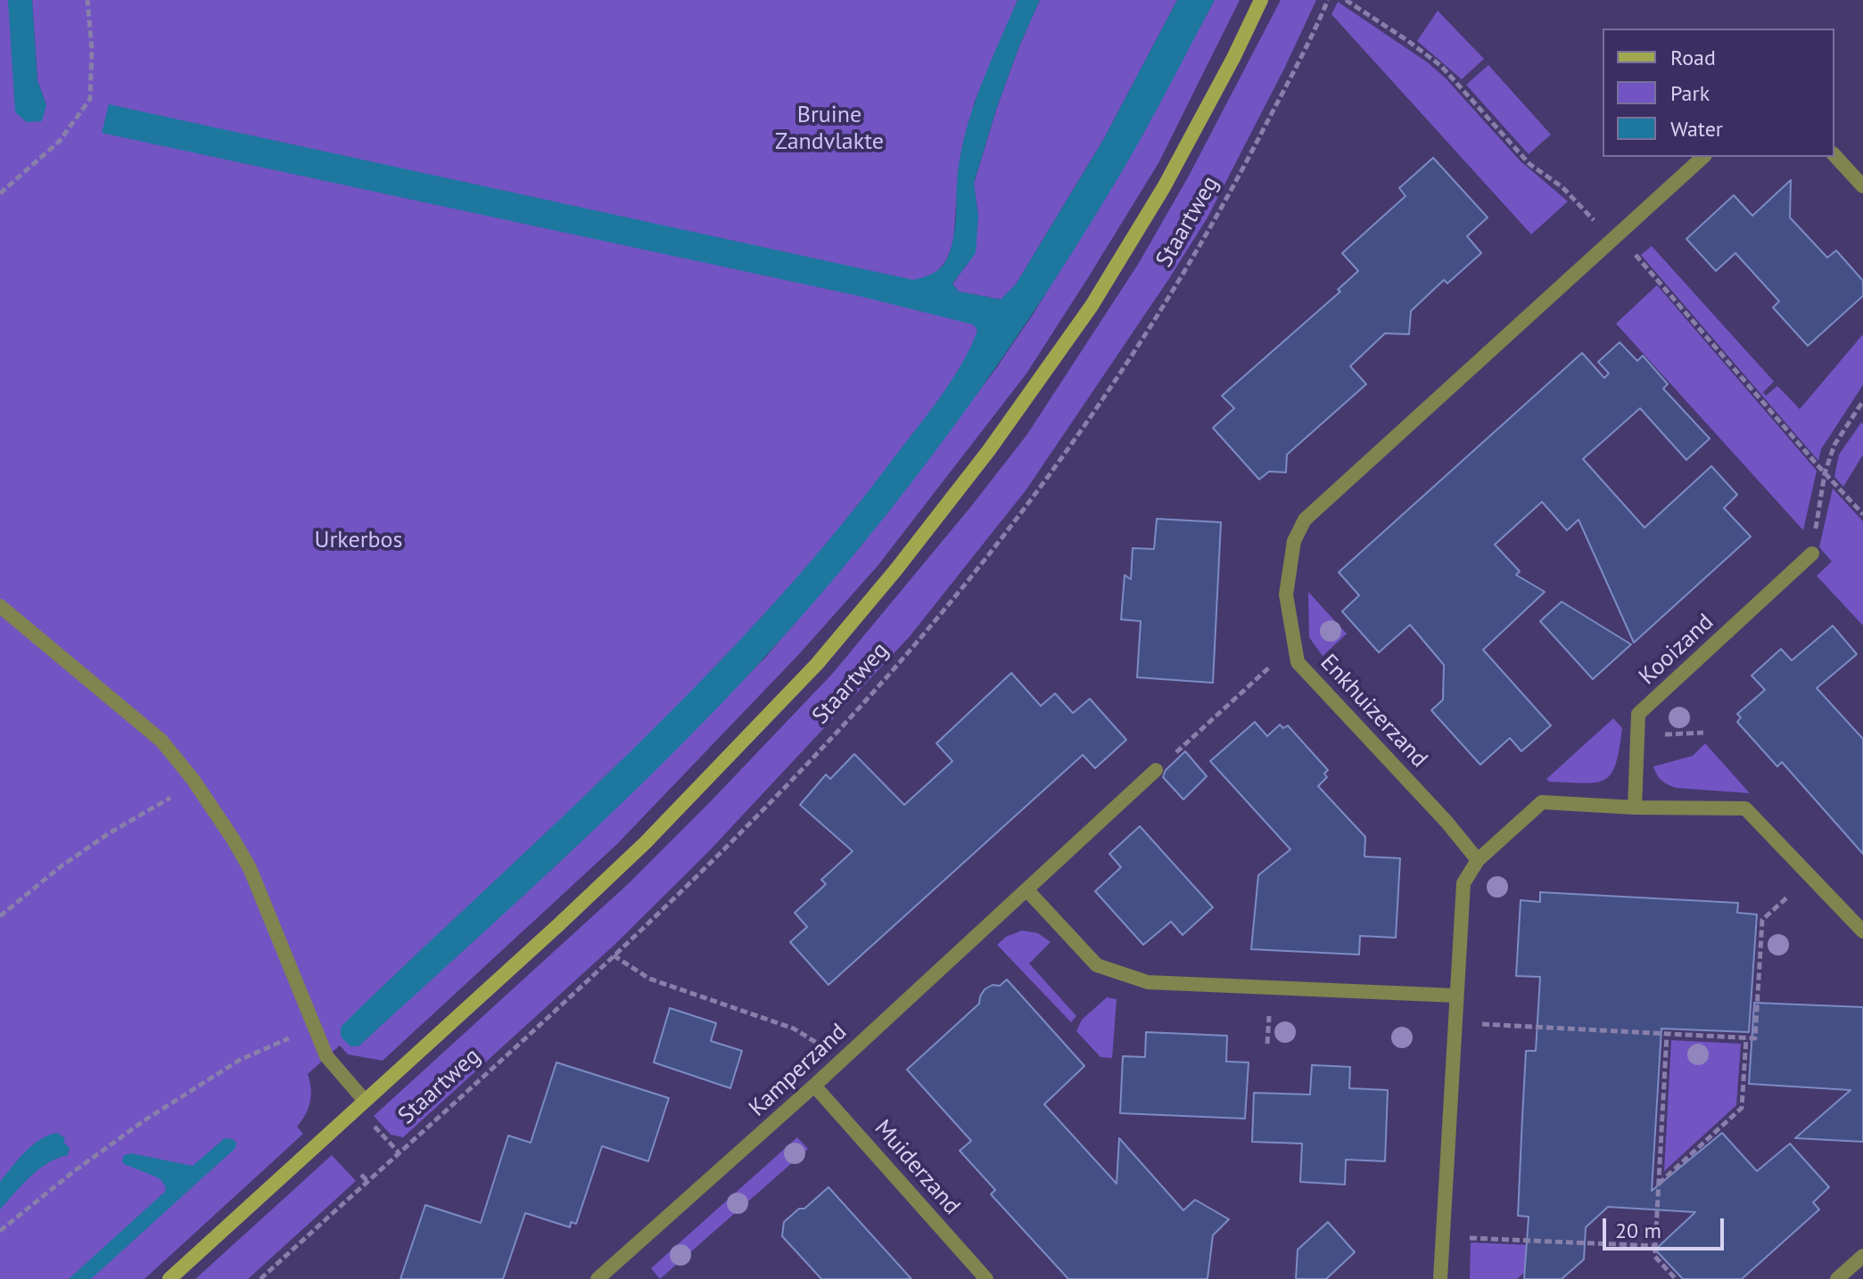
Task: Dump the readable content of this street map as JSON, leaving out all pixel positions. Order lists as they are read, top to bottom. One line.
{"streets":{"main road":["Staartweg"],"street":["Kooizand","Enkhuizerzand","Kamperzand","Muiderzand"]},"crossings":[["Kamperzand","Muiderzand"]],"parks":["Bruine Zandvlakte","Urkerbos"],"legend":["Road","Park","Water"],"scale_bar":"20 m"}
